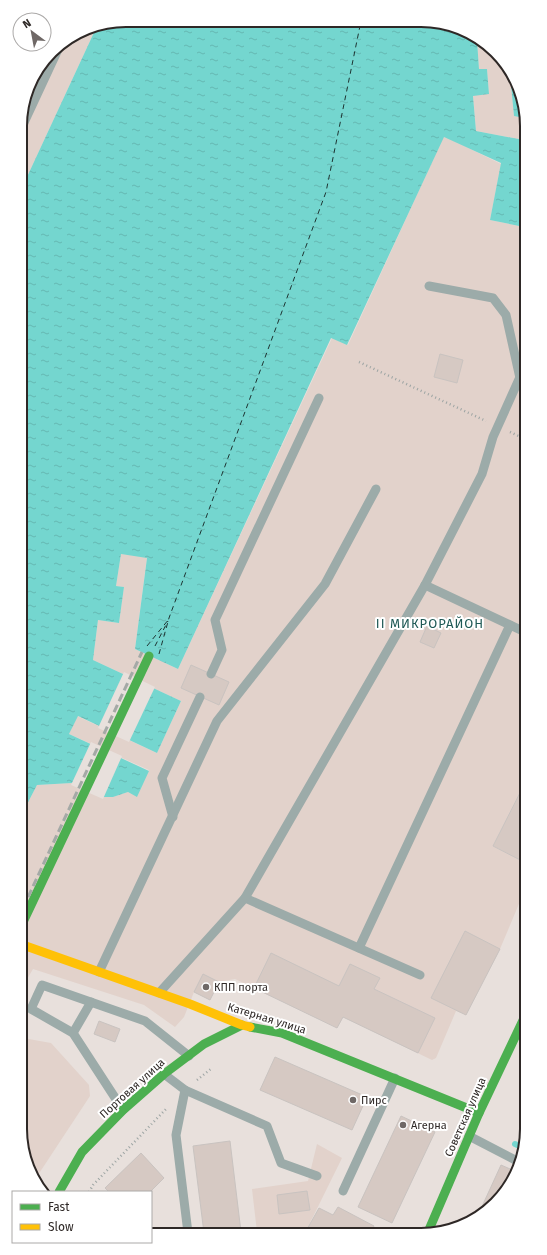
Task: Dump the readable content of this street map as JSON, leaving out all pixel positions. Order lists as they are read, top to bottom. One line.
{"streets":{"main road":["Катерная улица","Портовая улица","Советская улица"]},"crossings":[["Катерная улица","Портовая улица"],["Катерная улица","Советская улица"]],"districts":["II МИКРОРАЙОН"],"places":["КПП порта","Пирс","Агерна"],"legend":["Fast","Slow"],"north":"top left"}
